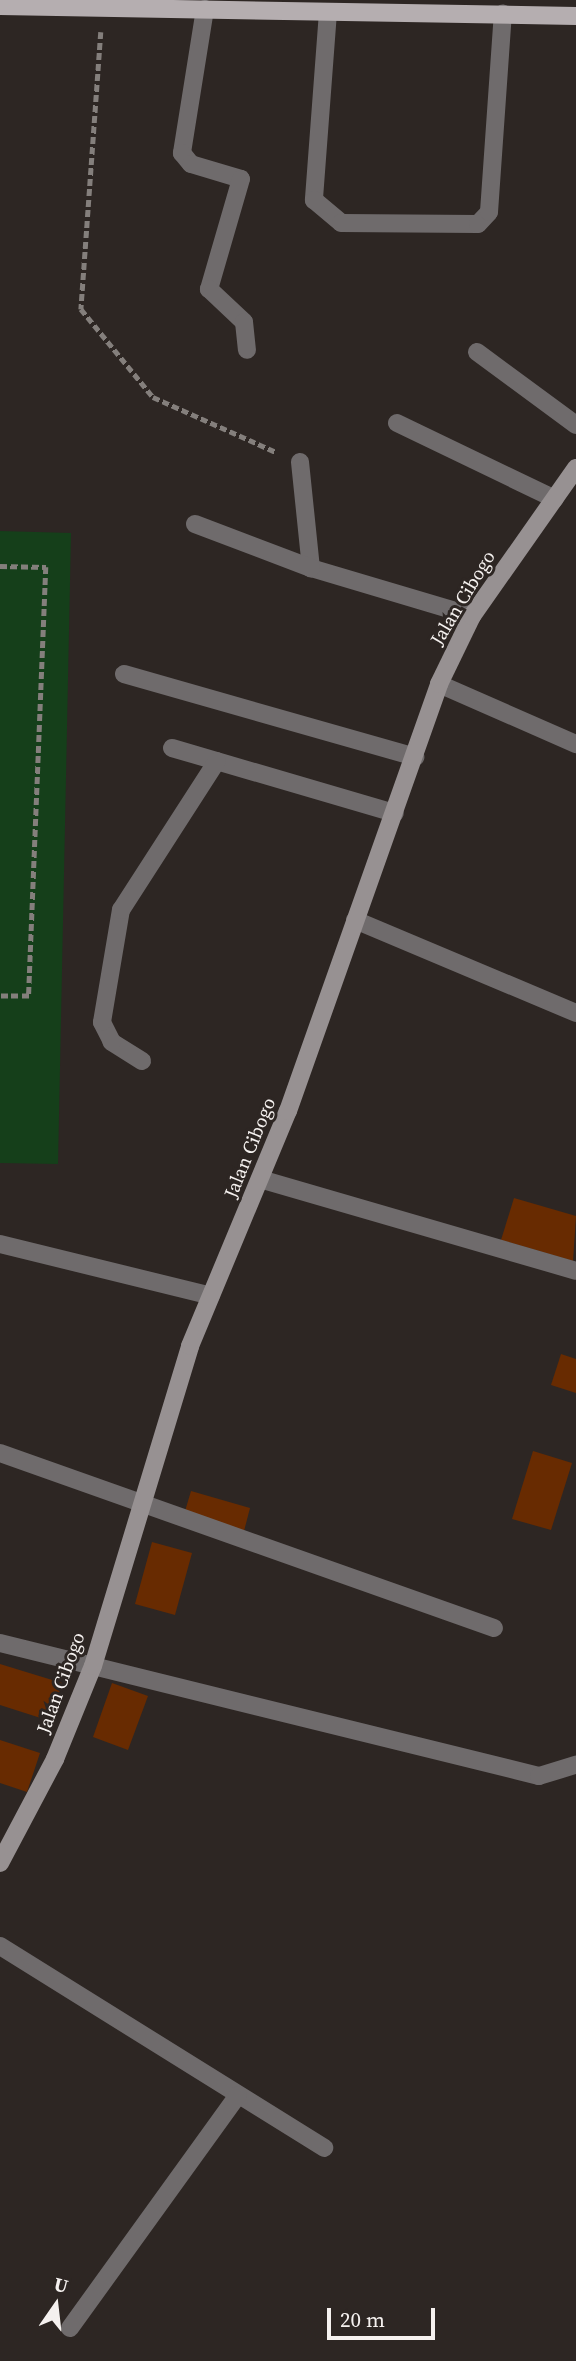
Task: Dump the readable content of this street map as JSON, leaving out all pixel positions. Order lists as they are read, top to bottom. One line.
{"streets":{"street":["Jalan Cibogo"]},"scale_bar":"20 m","north":"top"}
